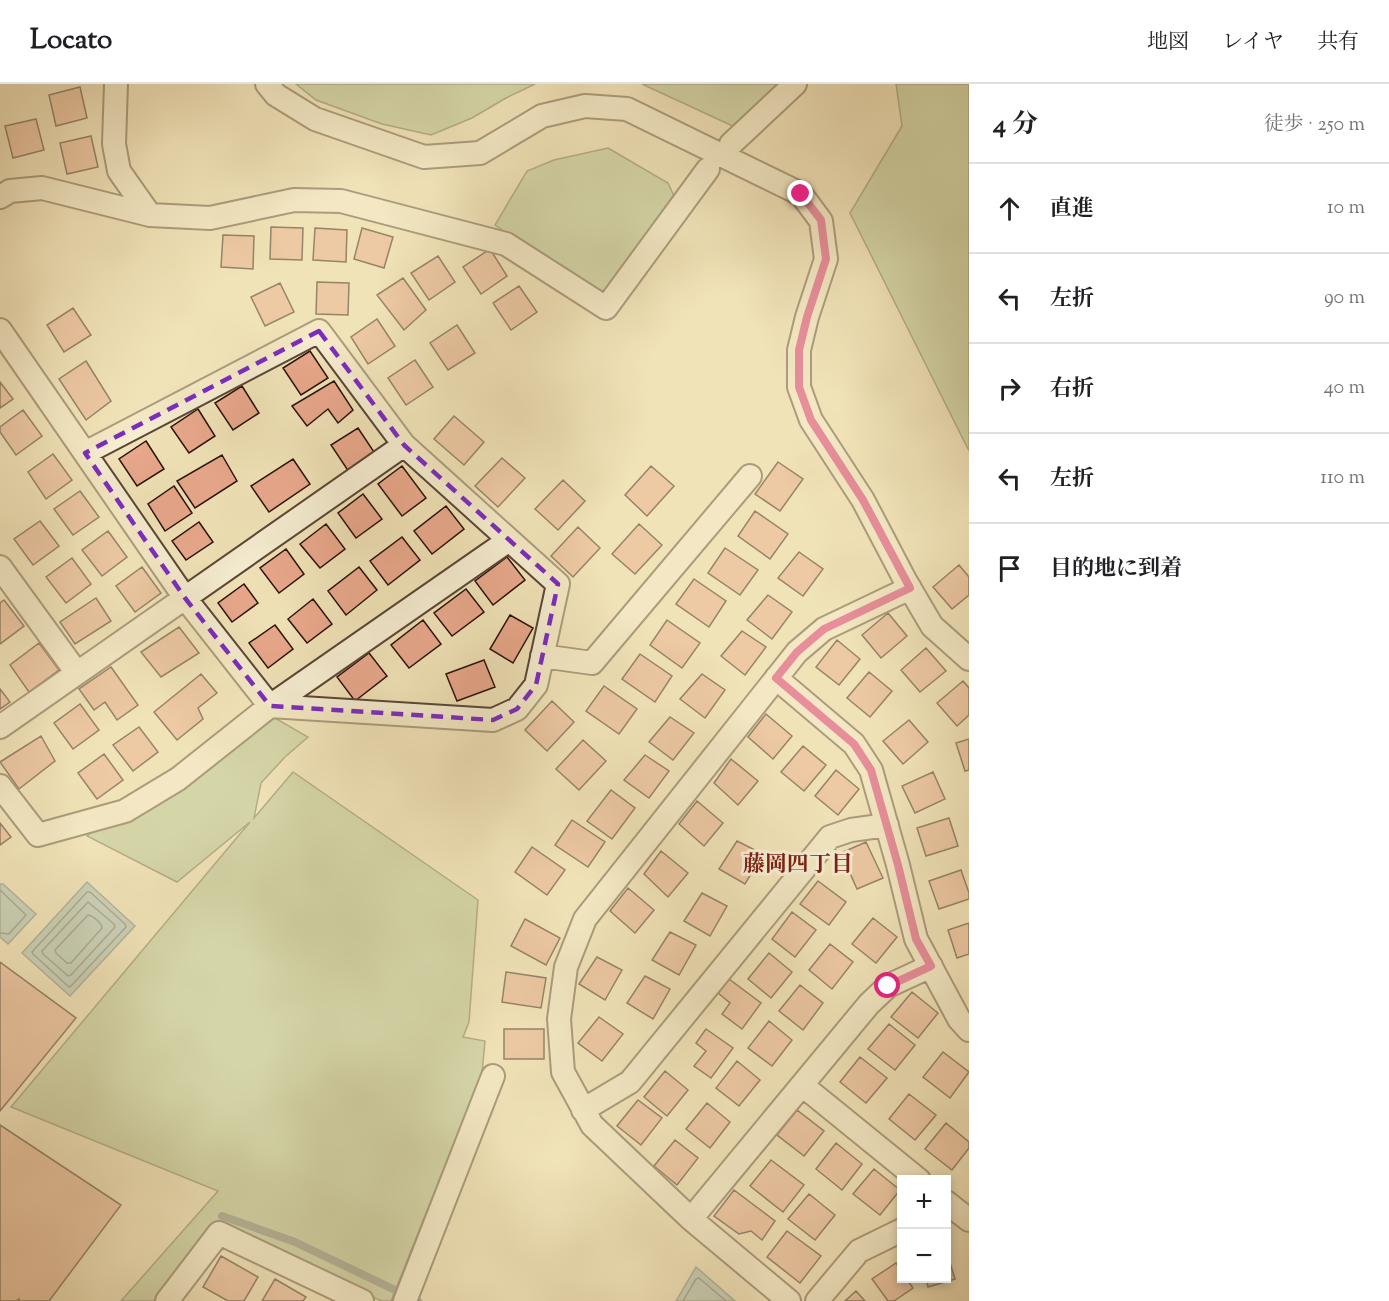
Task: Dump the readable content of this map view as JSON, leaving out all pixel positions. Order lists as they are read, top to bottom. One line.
{"districts":["藤岡四丁目"],"page":{"header":"Locato","nav":["地図","レイヤ","共有"],"heading":["4 分","徒歩 · 250 m"],"list":[["直進","10 m"],["左折","90 m"],["右折","40 m"],["左折","110 m"],"目的地に到着"],"map_buttons":["+","−"]}}
